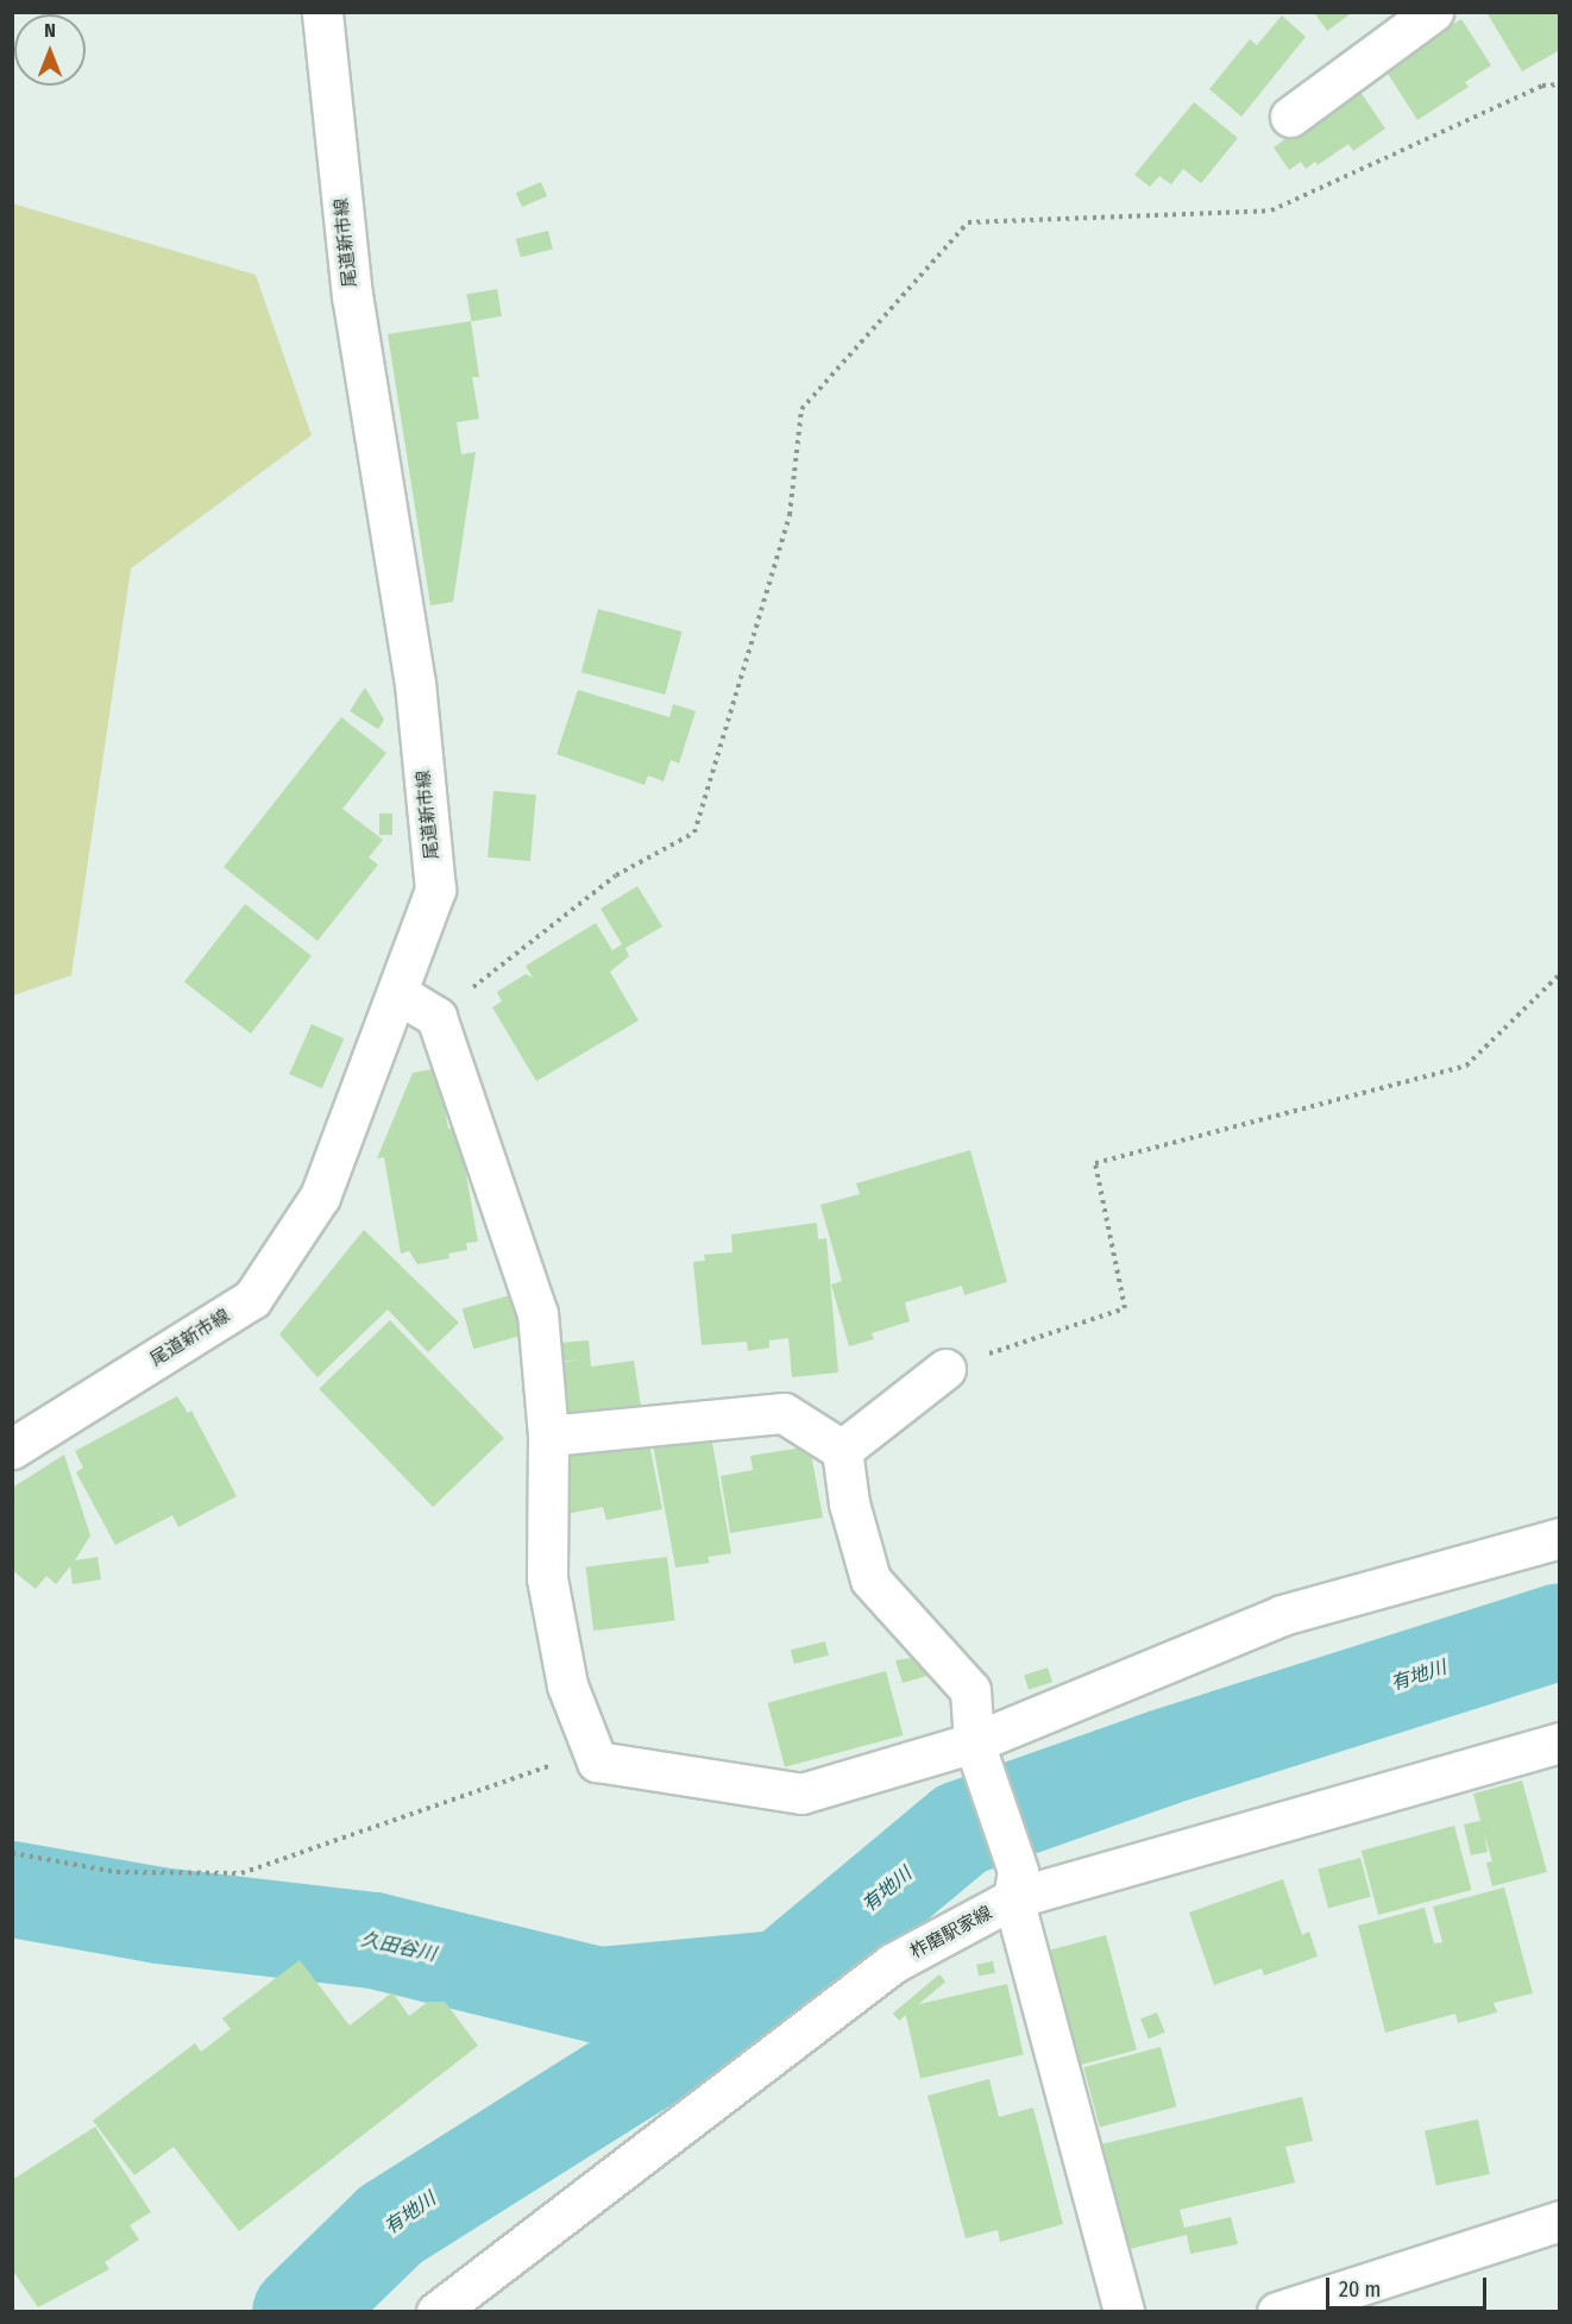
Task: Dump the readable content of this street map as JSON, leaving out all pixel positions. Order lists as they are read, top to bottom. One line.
{"streets":{"street":["尾道新市線","柞磨駅家線"]},"water":["有地川","久田谷川"],"scale_bar":"20 m","north":"top"}
